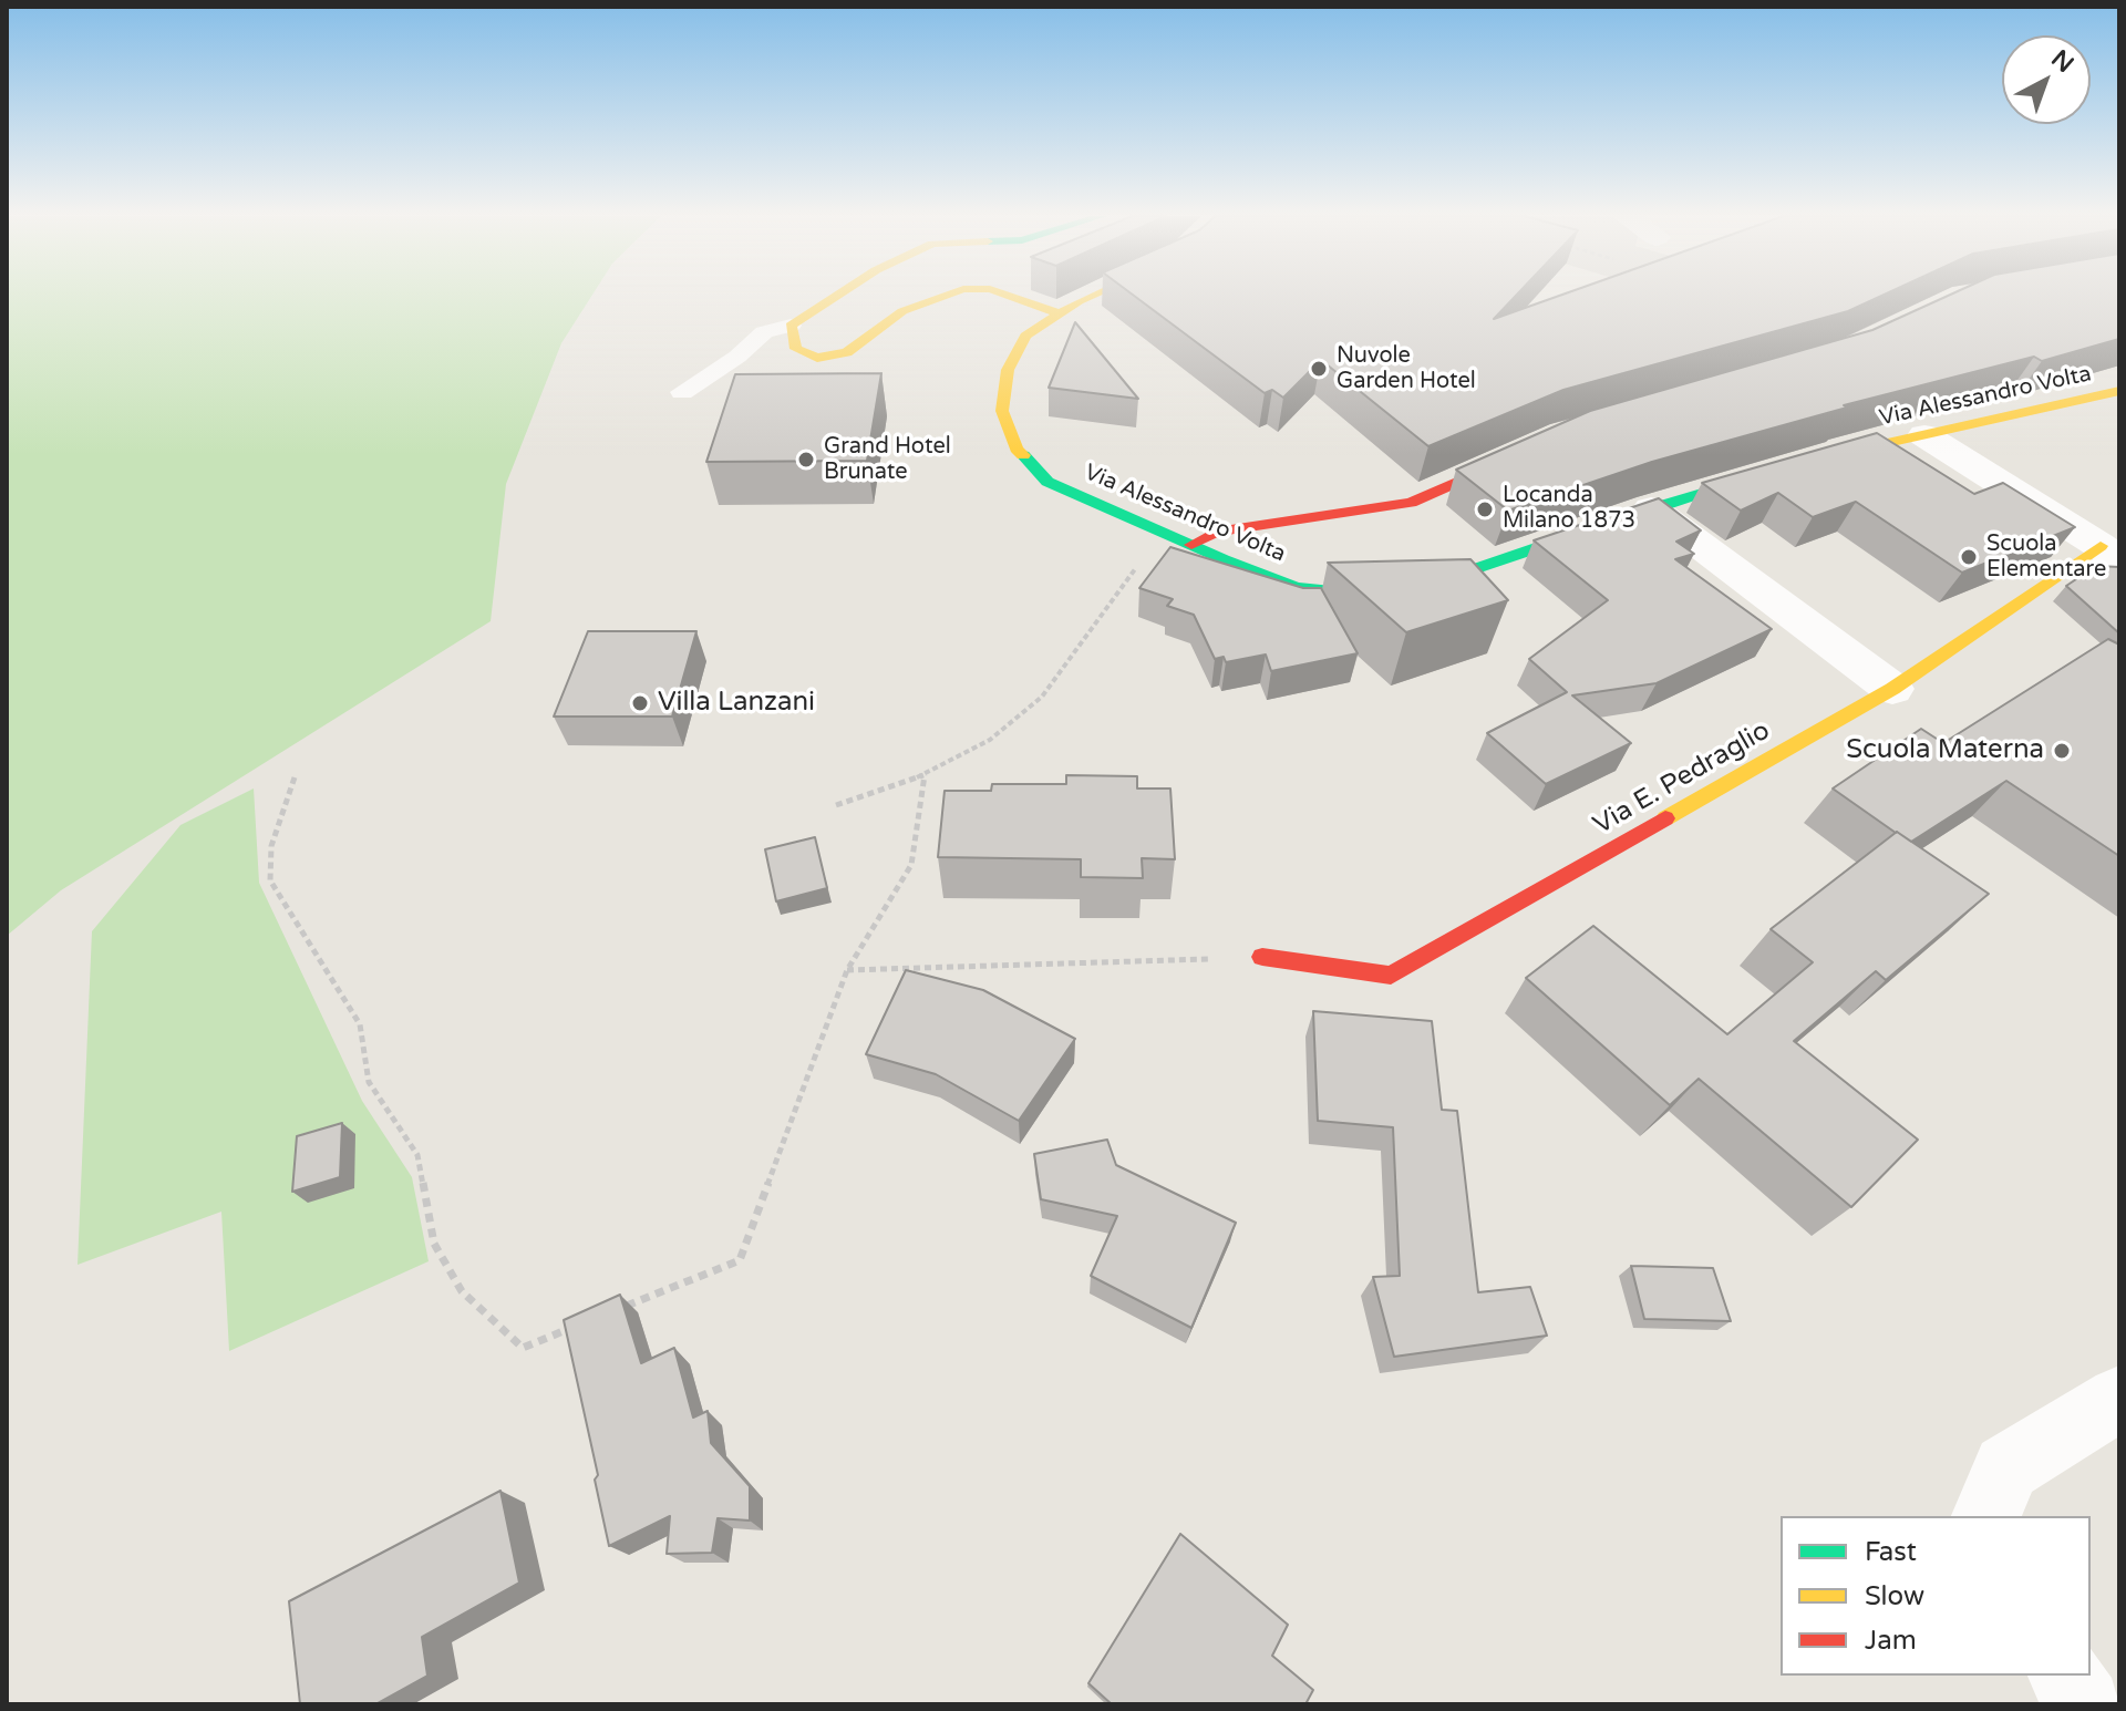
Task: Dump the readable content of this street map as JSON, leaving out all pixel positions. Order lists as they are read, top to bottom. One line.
{"streets":{"street":["Via Alessandro Volta","Via E. Pedraglio"]},"places":["Nuvole Garden Hotel","Grand Hotel Brunate","Locanda Milano 1873","Scuola Elementare","Villa Lanzani","Scuola Materna"],"legend":["Fast","Slow","Jam"],"north":"top right"}
